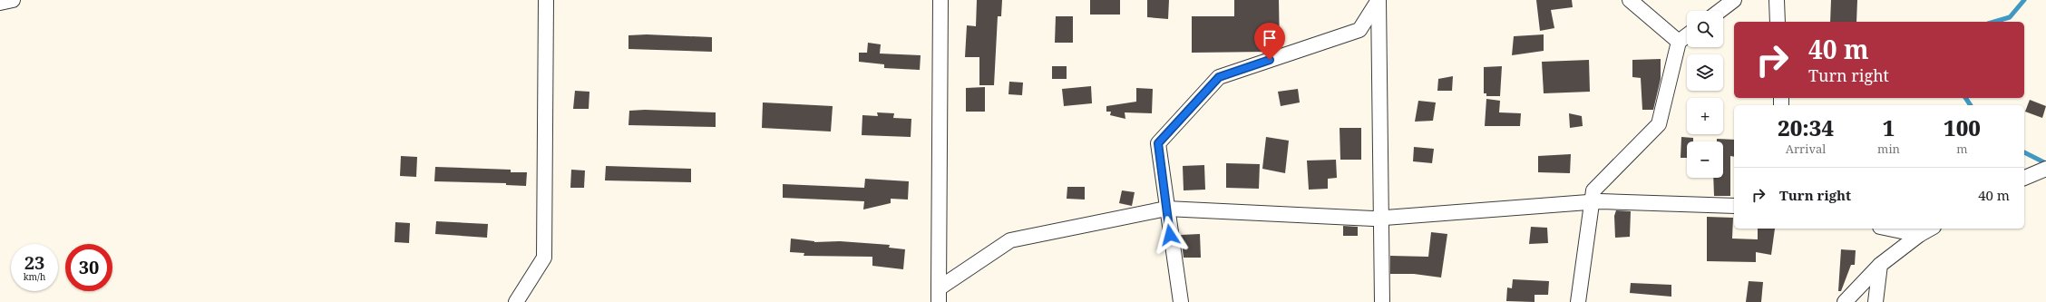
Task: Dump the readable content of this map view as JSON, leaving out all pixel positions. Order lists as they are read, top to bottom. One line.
{"page":{"map_buttons":["+","−"],"turn":["40 m","Turn right"],"eta":["20:34","Arrival","1","min","100","m"],"list":[{"name":"Turn right","value":"40 m"}],"speed":"23 km/h","limit":"30"}}
